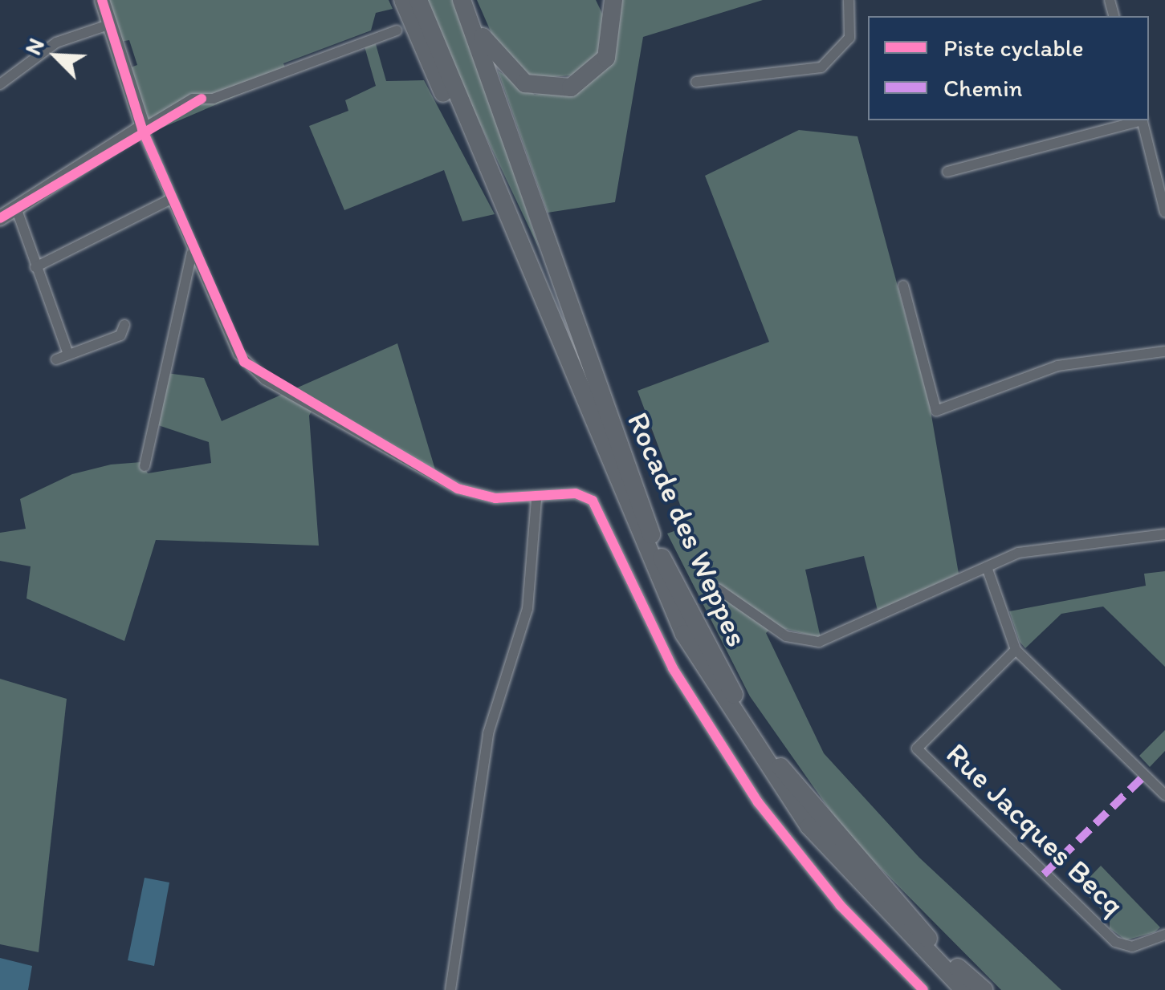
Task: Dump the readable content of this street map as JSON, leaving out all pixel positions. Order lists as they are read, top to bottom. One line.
{"streets":{"highway":["Rocade des Weppes"],"street":["Rue Jacques Becq"]},"legend":["Piste cyclable","Chemin"],"north":"top left"}
